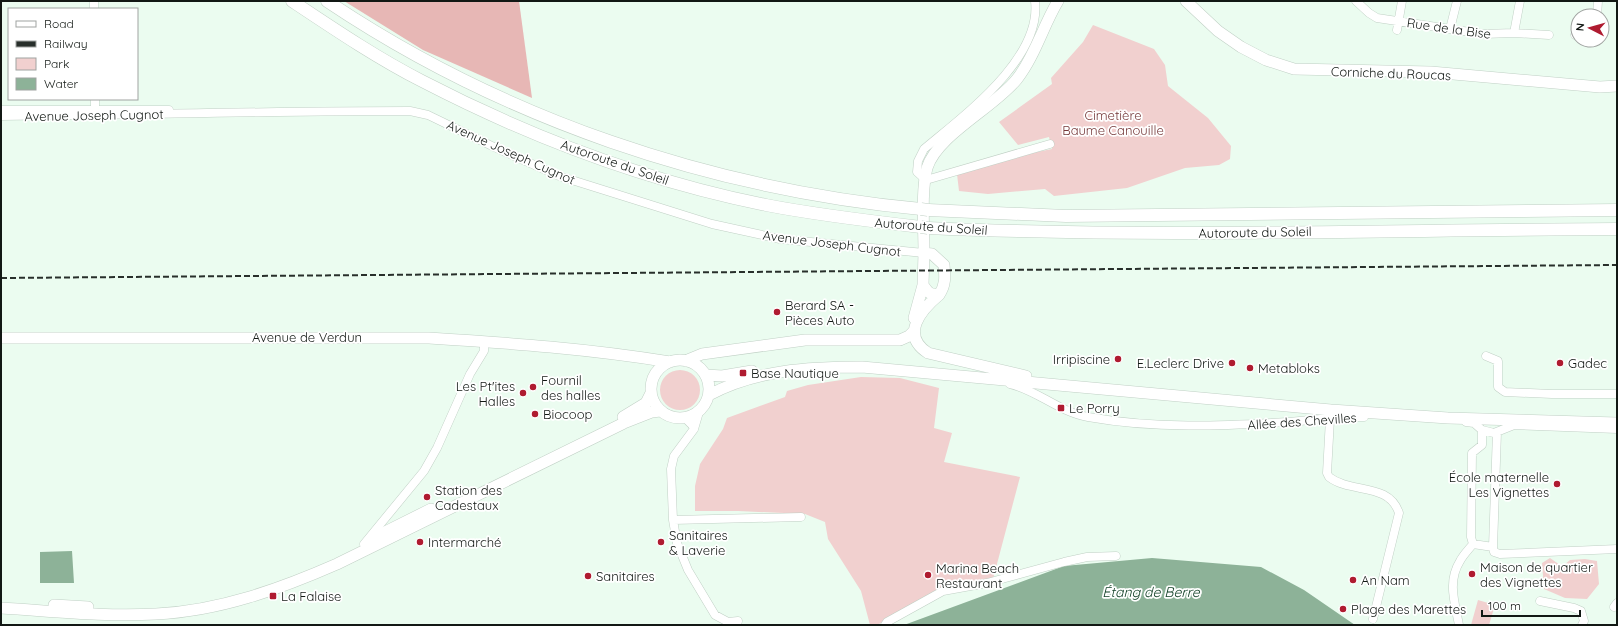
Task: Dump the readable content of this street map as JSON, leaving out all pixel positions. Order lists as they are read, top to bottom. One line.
{"streets":{"highway":["Autoroute du Soleil"],"main road":["Corniche du Roucas","Avenue de Verdun"],"street":["Rue de la Bise","Avenue Joseph Cugnot","Allée des Chevilles"]},"water":["Étang de Berre"],"parks":["Cimetière Baume Canouille"],"places":{"other":["Berard SA - Pièces Auto","Irripiscine","E.Leclerc Drive","Gadec","Metabloks","Fournil des halles","Les Pt'ites Halles","Biocoop","École maternelle Les Vignettes","Station des Cadestaux","Intermarché","Sanitaires & Laverie","Maison de quartier des Vignettes","Marina Beach Restaurant","Sanitaires","An Nam","Plage des Marettes"],"transit":["Base Nautique","Le Porry","La Falaise"]},"legend":["Road","Railway","Park","Water"],"scale_bar":"100 m","north":"left"}
